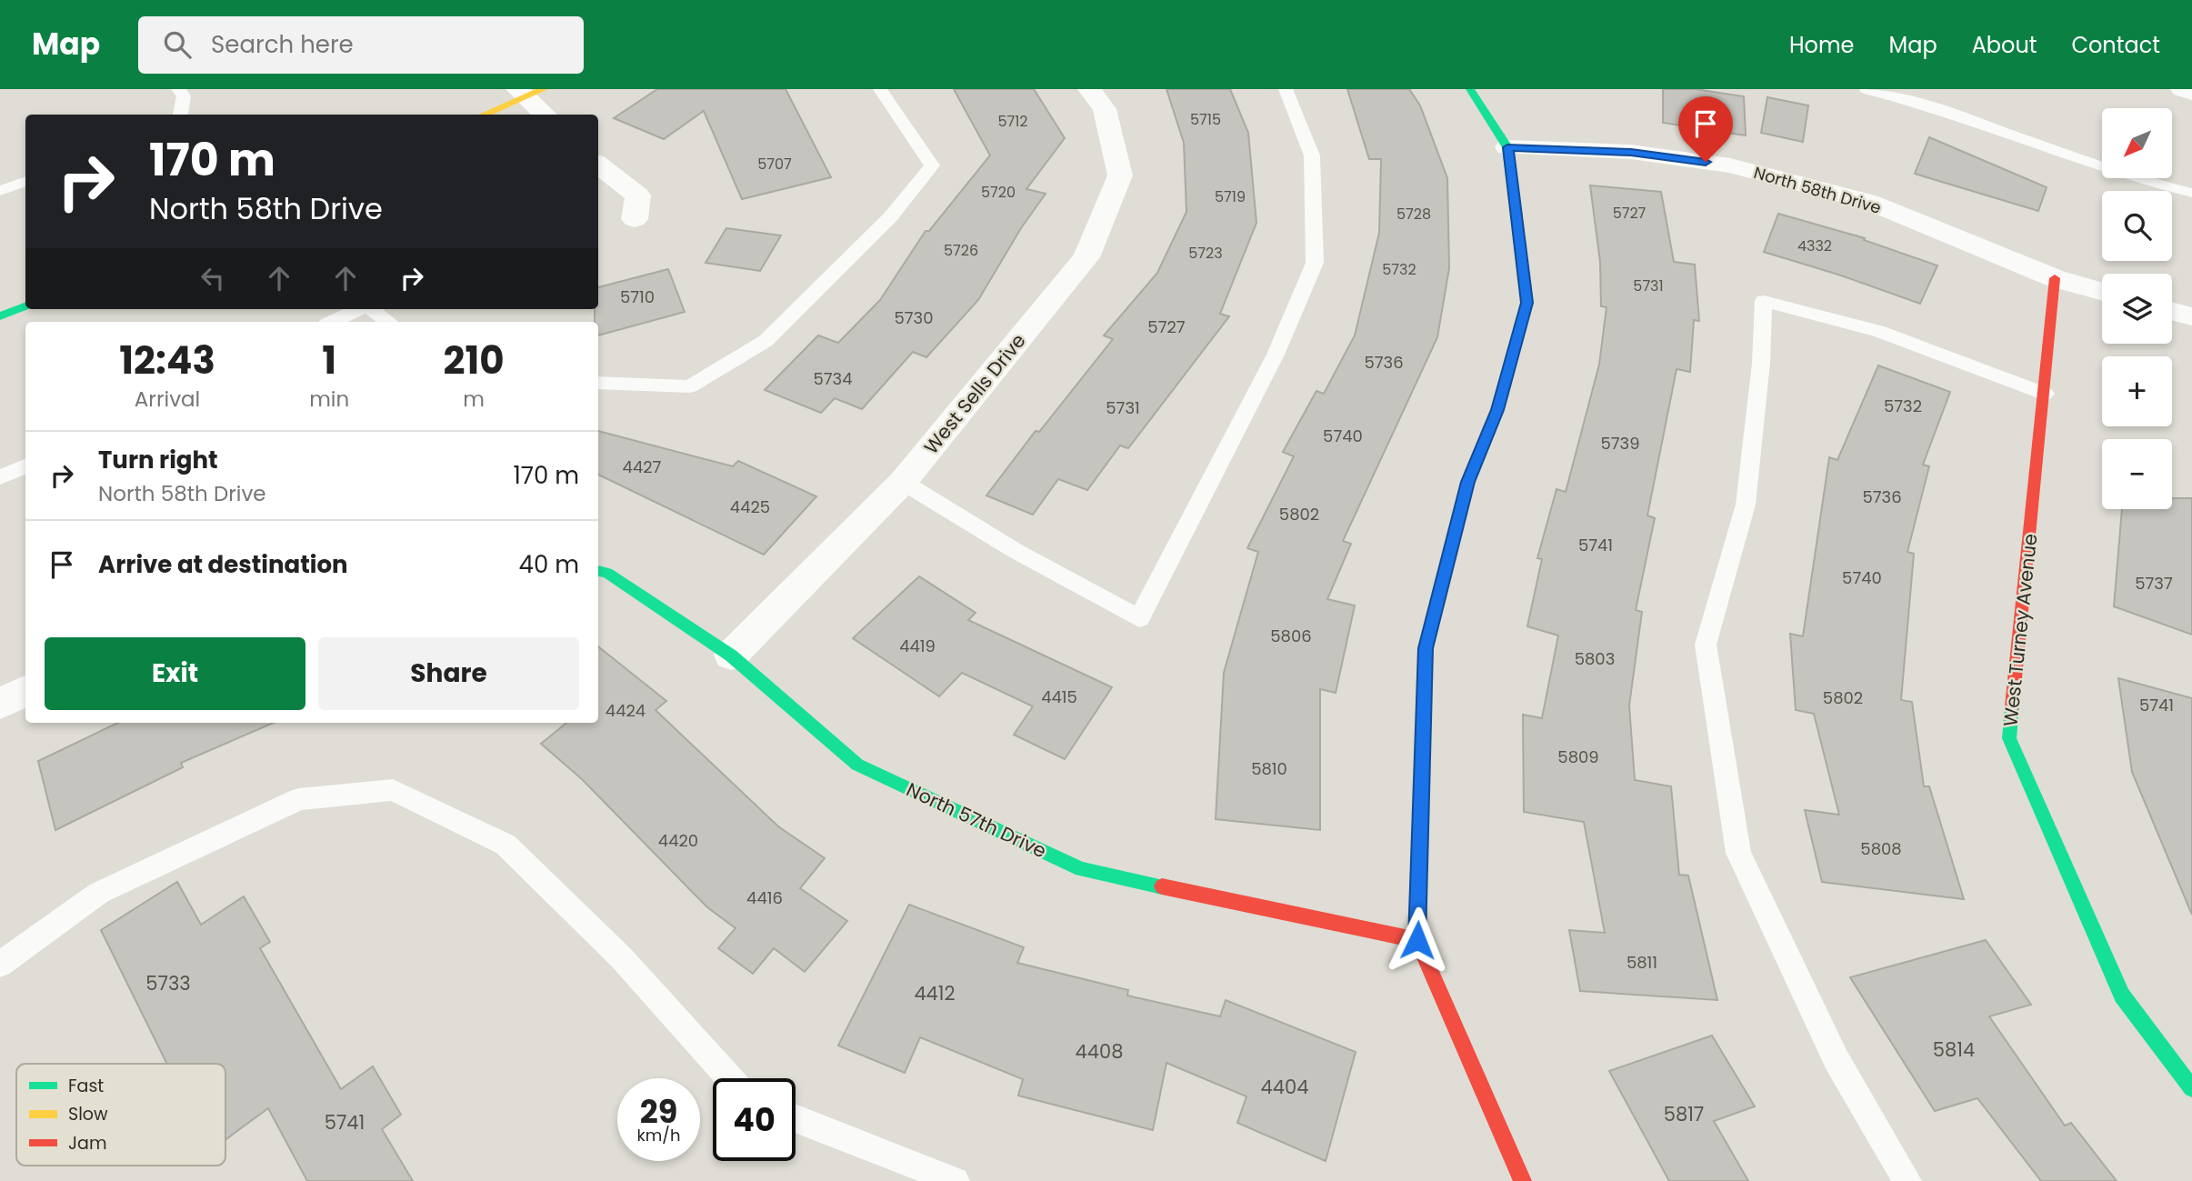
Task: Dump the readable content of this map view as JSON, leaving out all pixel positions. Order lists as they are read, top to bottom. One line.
{"streets":{"street":["North 58th Drive","West Sells Drive","West Turney Avenue","North 57th Drive"]},"crossings":[["North 58th Drive","West Turney Avenue"],["West Sells Drive","North 57th Drive"]],"house_numbers":["5715","5712","5707","5720","5719","5727","5728","4332","5726","5723","5732","5731","5710","5730","5727","5736","5734","5732","5731","5740","5739","4427","5736","4425","5802","5741","5740","5737","5806","4419","5803","4415","5802","5741","4424","5809","5810","4420","5808","4416","5811","5733","4412","5814","4408","4404","5817","5741"],"legend":["Fast","Slow","Jam"],"north":"bottom left","page":{"header":"Map","search":"Search here","nav":["Home","Map","About","Contact"],"map_buttons":["+","−"],"turn":["170 m","North 58th Drive"],"eta":["12:43","Arrival","1","min","210","m"],"list":[{"name":"Turn right","note":"North 58th Drive","value":"170 m"},{"name":"Arrive at destination","value":"40 m"}],"buttons":["Exit","Share"],"speed":"29 km/h","limit":"40"}}
